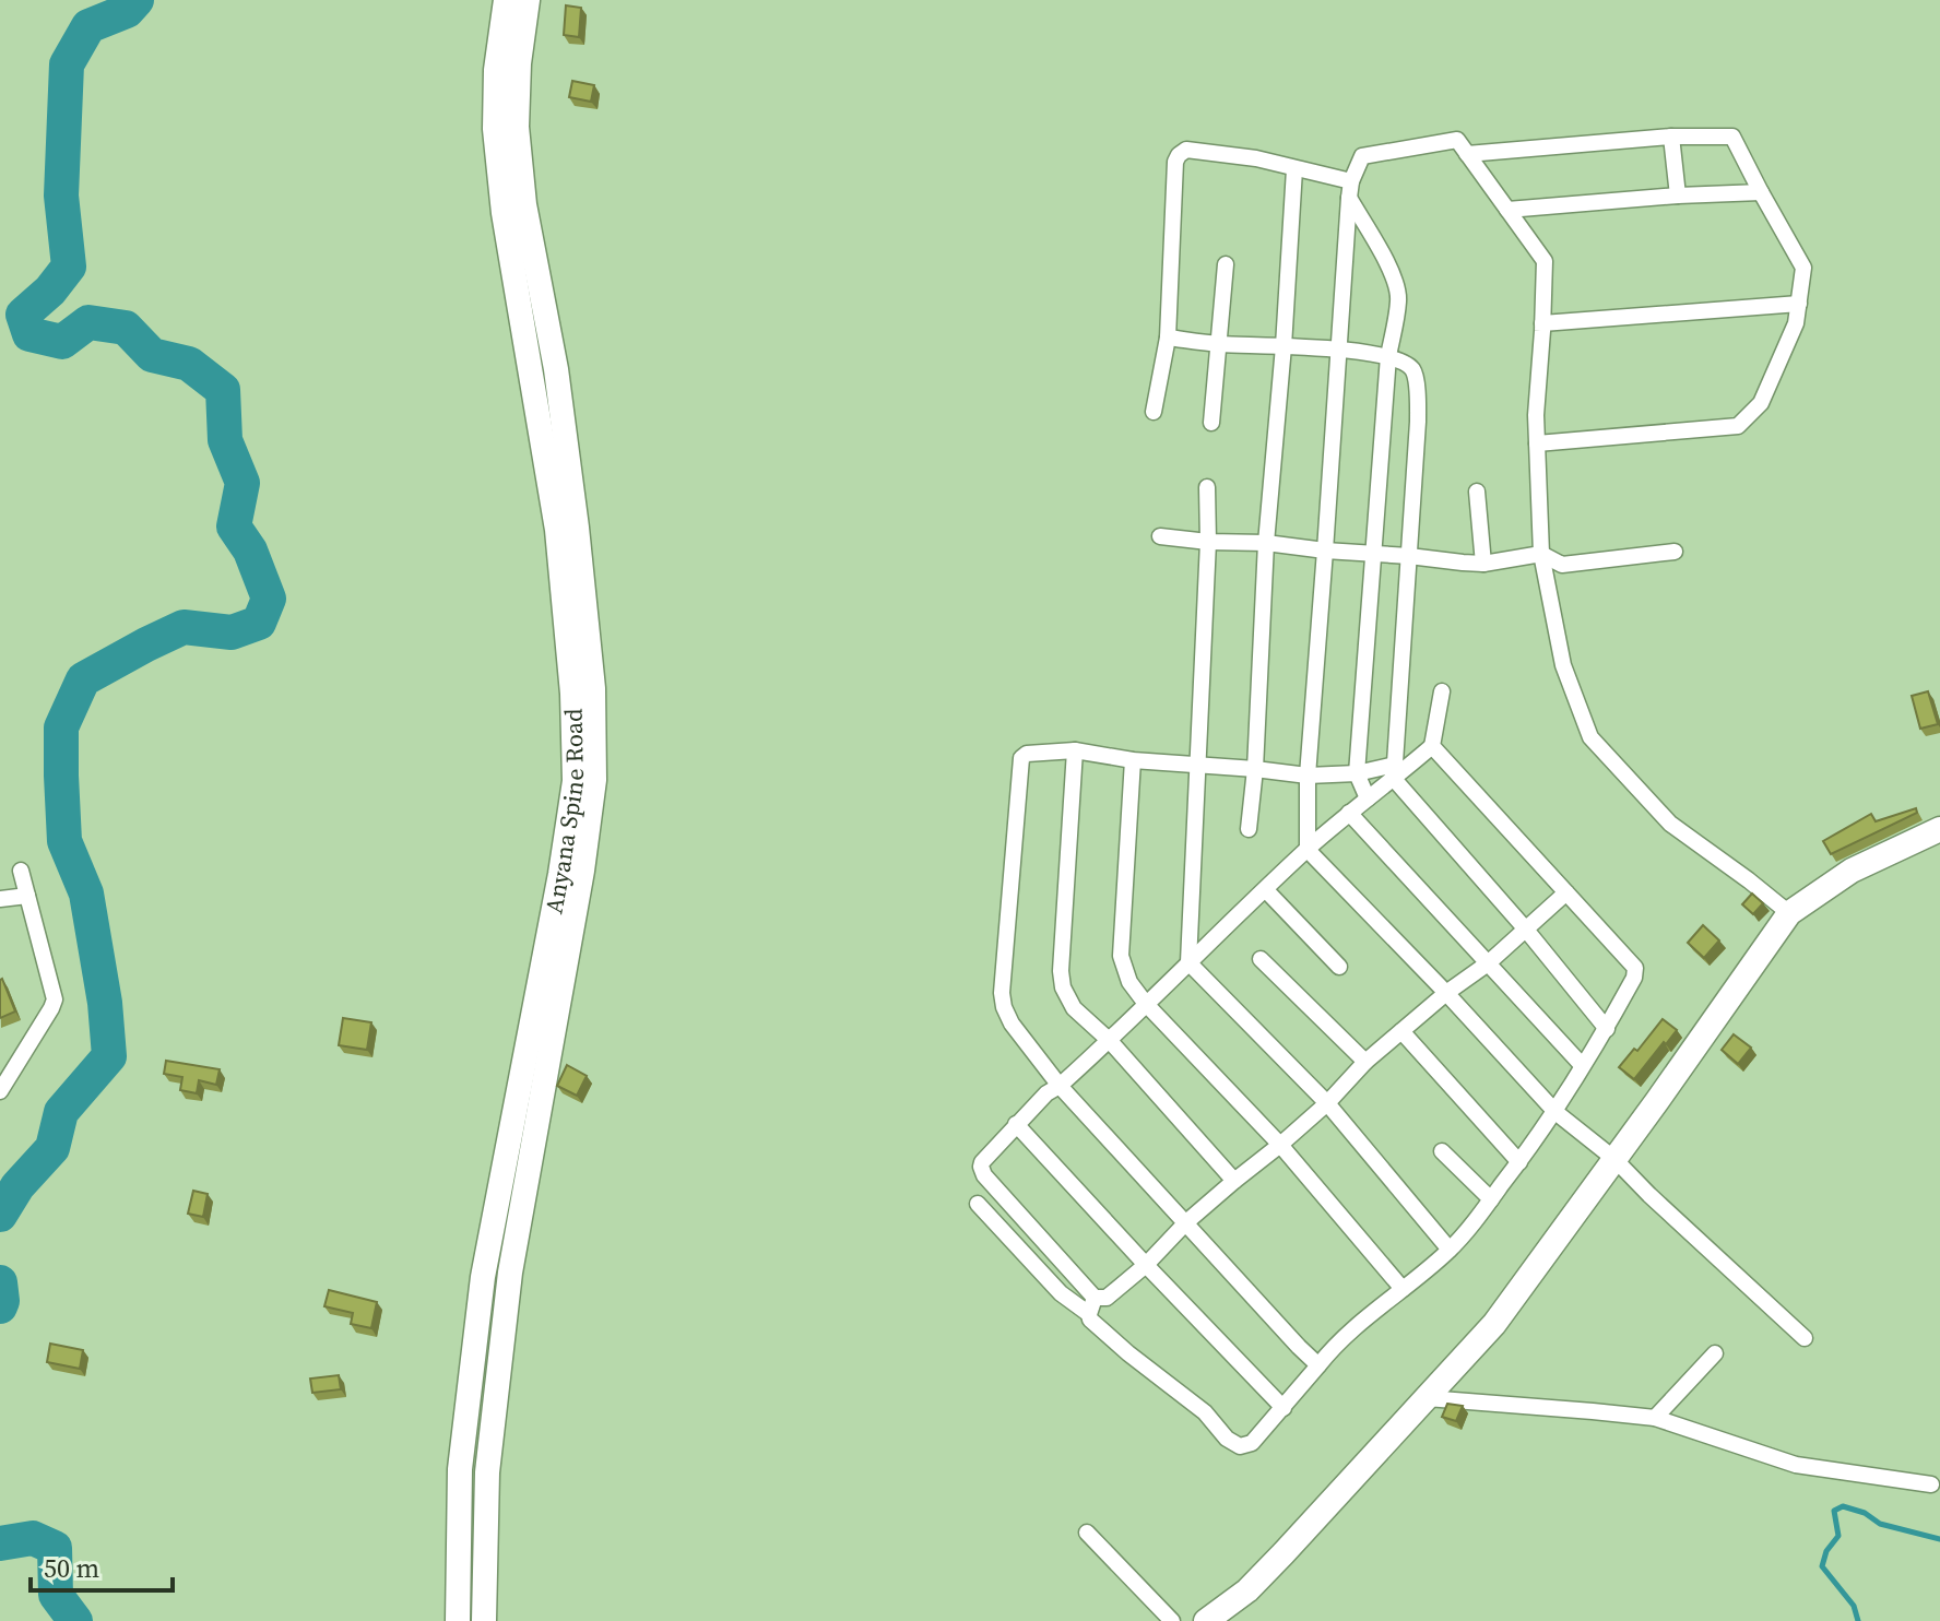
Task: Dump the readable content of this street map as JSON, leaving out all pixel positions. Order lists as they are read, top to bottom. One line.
{"streets":{"main road":["Anyana Spine Road"]},"scale_bar":"50 m"}
